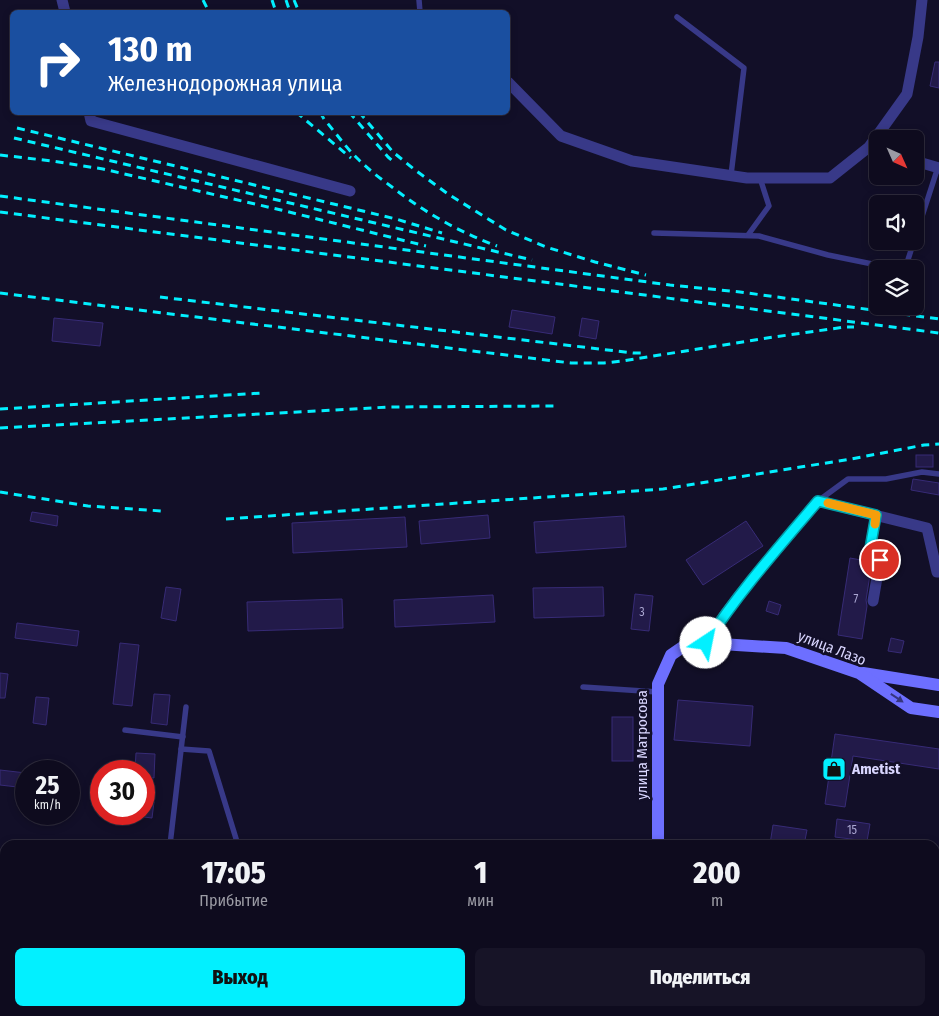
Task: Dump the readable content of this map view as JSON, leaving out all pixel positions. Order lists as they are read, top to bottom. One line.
{"streets":{"street":["улица Лазо","улица Матросова"]},"crossings":[["улица Лазо","улица Матросова"]],"places":{"shop":["Ametist"]},"house_numbers":["7","3","15"],"north":"bottom right","page":{"turn":["130 m","Железнодорожная улица"],"speed":"25 km/h","limit":"30","eta":["17:05","Прибытие","1","мин","200","m"],"buttons":["Выход","Поделиться"]}}
